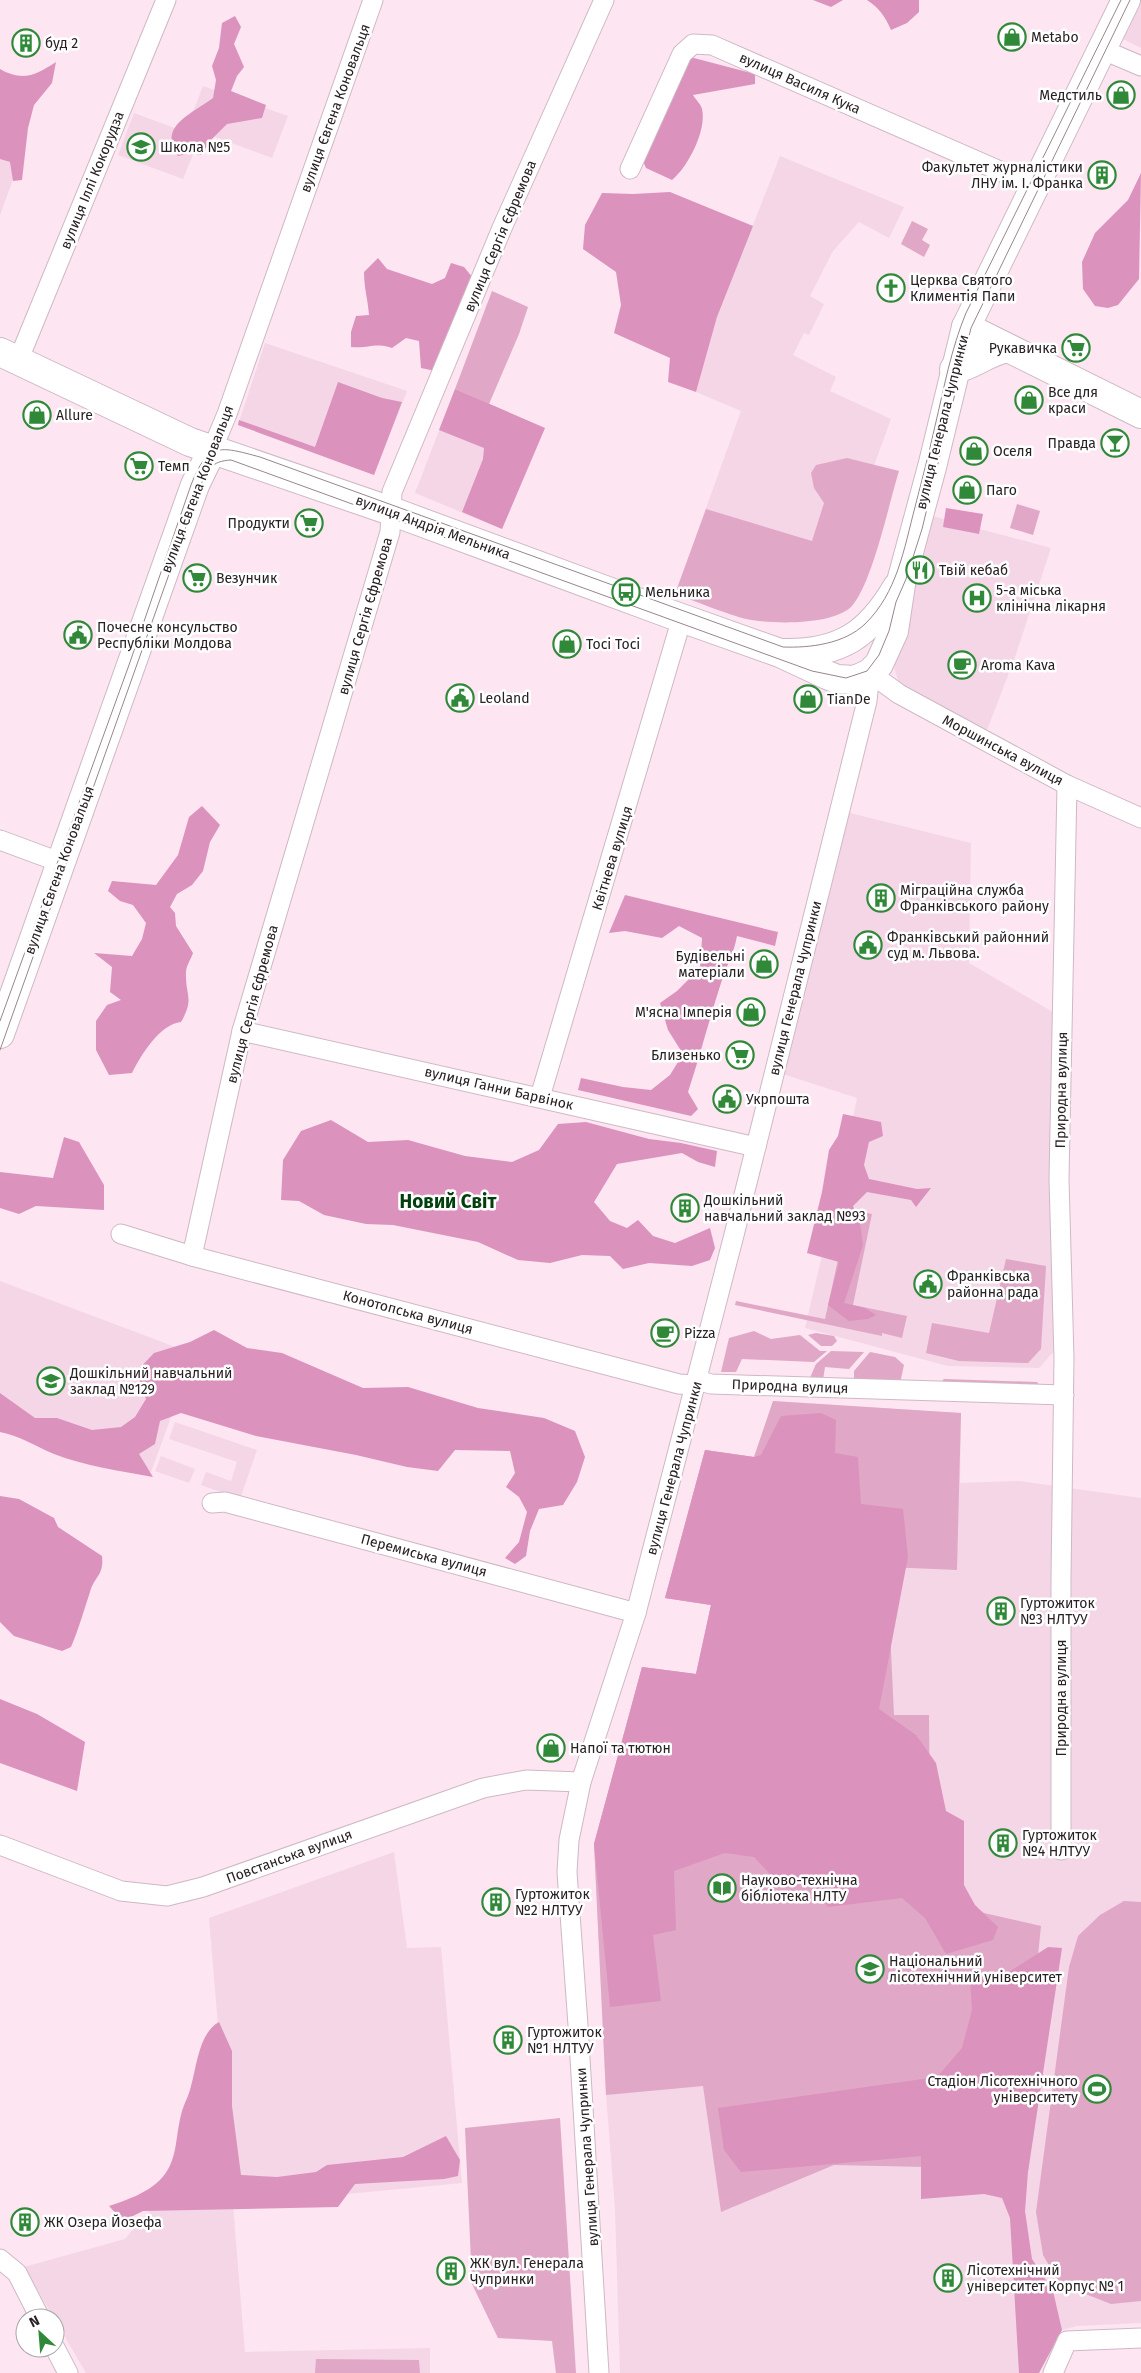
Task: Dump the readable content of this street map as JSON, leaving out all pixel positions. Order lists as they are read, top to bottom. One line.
{"streets":{"street":["вулиця Василя Кука","вулиця Євгена Коновальця","вулиця Іллі Кокорудза","вулиця Сергія Єфремова","вулиця Генерала Чупринки","вулиця Андрія Мельника","Моршинська вулиця","Квітнева вулиця","вулиця Ганни Барвінок","Природна вулиця","Конотопська вулиця","Перемиська вулиця","Повстанська вулиця"]},"crossings":[["вулиця Василя Кука","вулиця Генерала Чупринки"],["вулиця Євгена Коновальця","вулиця Андрія Мельника"],["вулиця Іллі Кокорудза","вулиця Андрія Мельника"],["вулиця Сергія Єфремова","вулиця Андрія Мельника"],["вулиця Сергія Єфремова","вулиця Ганни Барвінок"],["вулиця Сергія Єфремова","Конотопська вулиця"],["вулиця Генерала Чупринки","вулиця Андрія Мельника"],["вулиця Генерала Чупринки","Моршинська вулиця"],["вулиця Генерала Чупринки","вулиця Ганни Барвінок"],["вулиця Генерала Чупринки","Природна вулиця"],["вулиця Генерала Чупринки","Конотопська вулиця"],["вулиця Генерала Чупринки","Перемиська вулиця"],["вулиця Генерала Чупринки","Повстанська вулиця"],["вулиця Андрія Мельника","Моршинська вулиця"],["вулиця Андрія Мельника","Квітнева вулиця"],["Моршинська вулиця","Природна вулиця"],["Квітнева вулиця","вулиця Ганни Барвінок"],["Природна вулиця","Конотопська вулиця"]],"districts":["Новий Світ"],"places":{"shop":["Metabo","Медстиль","Все для краси","Allure","Оселя","Паго","Тосі Тосі","TianDe","Будівельні матеріали","М'ясна Імперія","Напої та тютюн"],"building":["буд 2","Факультет журналістики ЛНУ ім. І. Франка","Міграційна служба Франківського району","Дошкільний навчальний заклад №93","Гуртожиток №3 НЛТУУ","Гуртожиток №4 НЛТУУ","Гуртожиток №2 НЛТУУ","Гуртожиток №1 НЛТУУ","ЖК Озера Йозефа","ЖК вул. Генерала Чупринки","Лісотехнічний університет Корпус № 1"],"school or university":["Школа №5","Дошкільний навчальний заклад №129","Національний лісотехнічний університет"],"church":["Церква Святого Климентія Папи"],"supermarket":["Рукавичка","Темп","Продукти","Везунчик","Близенько"],"bar":["Правда"],"restaurant":["Твій кебаб"],"bus stop":["Мельника"],"hospital":["5-а міська клінічна лікарня"],"public building":["Почесне консульство Республіки Молдова","Leoland","Франківський районний суд м. Львова.","Укрпошта","Франківська районна рада"],"cafe":["Aroma Kava","Pizza"],"library":["Науково-технічна бібліотека НЛТУ"],"sports":["Стадіон Лісотехнічного університету"]},"north":"top left"}
